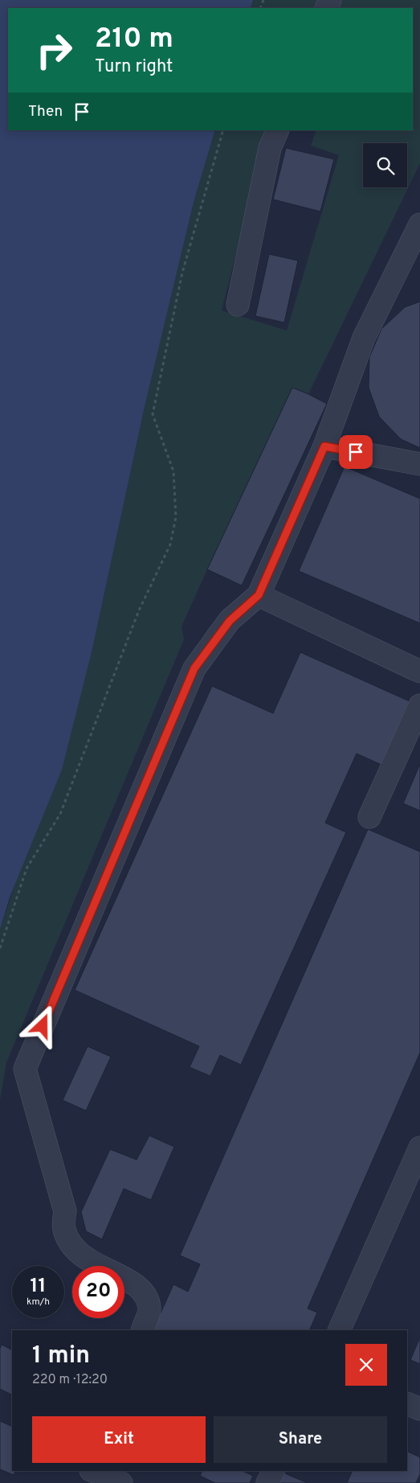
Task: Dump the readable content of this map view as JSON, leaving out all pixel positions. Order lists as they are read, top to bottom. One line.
{"page":{"turn":["210 m","Turn right"],"then":"Then","speed":"11 km/h","limit":"20","heading":["1 min","220 m · 12:20"],"buttons":["Exit","Share"]}}
